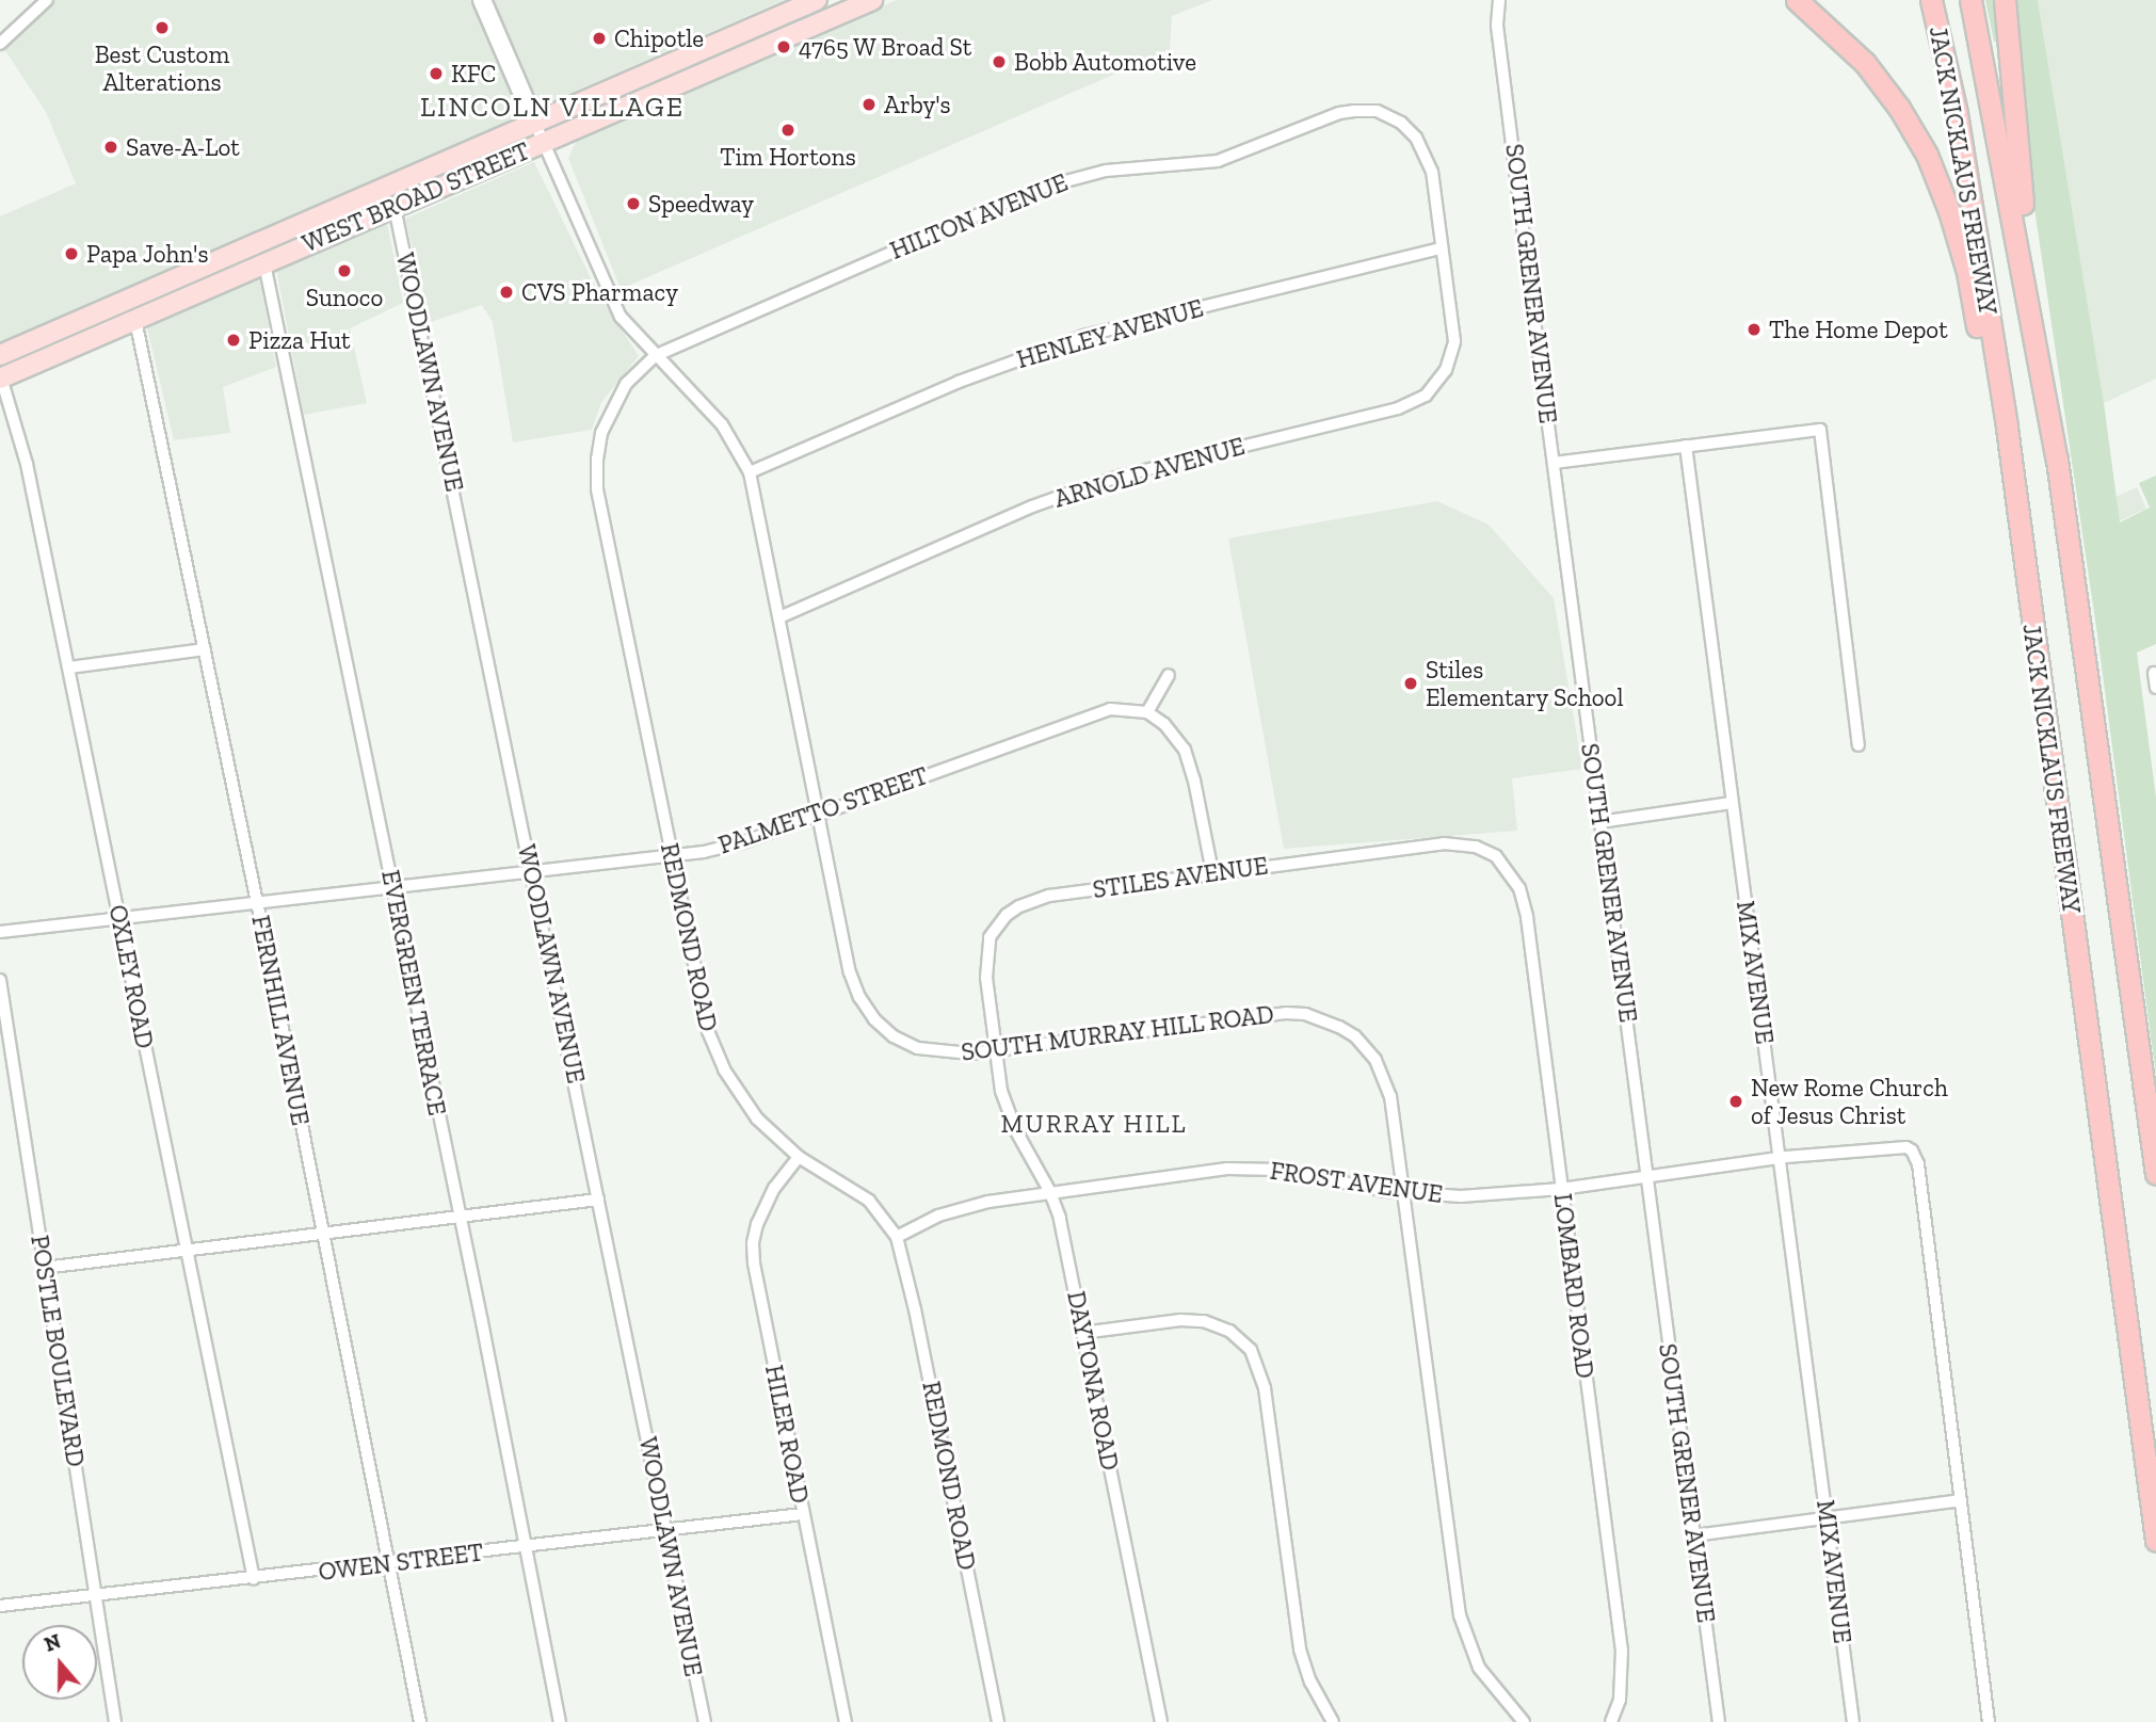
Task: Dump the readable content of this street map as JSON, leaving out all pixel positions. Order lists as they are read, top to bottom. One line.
{"streets":{"highway":["JACK NICKLAUS FREEWAY"],"main road":["WEST BROAD STREET"],"street":["HILTON AVENUE","SOUTH GRENER AVENUE","HENLEY AVENUE","WOODLAWN AVENUE","ARNOLD AVENUE","PALMETTO STREET","STILES AVENUE","REDMOND ROAD","MIX AVENUE","OXLEY ROAD","EVERGREEN TERRACE","FERNHILL AVENUE","SOUTH MURRAY HILL ROAD","FROST AVENUE","LOMBARD ROAD","POSTLE BOULEVARD","DAYTONA ROAD","HILER ROAD","OWEN STREET"]},"crossings":[["WEST BROAD STREET","WOODLAWN AVENUE"],["WEST BROAD STREET","OXLEY ROAD"],["WEST BROAD STREET","EVERGREEN TERRACE"],["WEST BROAD STREET","FERNHILL AVENUE"],["WEST BROAD STREET","SOUTH MURRAY HILL ROAD"],["HILTON AVENUE","HENLEY AVENUE"],["HILTON AVENUE","ARNOLD AVENUE"],["HILTON AVENUE","REDMOND ROAD"],["HILTON AVENUE","SOUTH MURRAY HILL ROAD"],["SOUTH GRENER AVENUE","FROST AVENUE"],["HENLEY AVENUE","ARNOLD AVENUE"],["HENLEY AVENUE","SOUTH MURRAY HILL ROAD"],["WOODLAWN AVENUE","PALMETTO STREET"],["WOODLAWN AVENUE","OWEN STREET"],["ARNOLD AVENUE","SOUTH MURRAY HILL ROAD"],["PALMETTO STREET","REDMOND ROAD"],["PALMETTO STREET","OXLEY ROAD"],["PALMETTO STREET","EVERGREEN TERRACE"],["PALMETTO STREET","FERNHILL AVENUE"],["PALMETTO STREET","SOUTH MURRAY HILL ROAD"],["STILES AVENUE","SOUTH MURRAY HILL ROAD"],["STILES AVENUE","LOMBARD ROAD"],["STILES AVENUE","DAYTONA ROAD"],["REDMOND ROAD","SOUTH MURRAY HILL ROAD"],["REDMOND ROAD","FROST AVENUE"],["REDMOND ROAD","HILER ROAD"],["MIX AVENUE","FROST AVENUE"],["OXLEY ROAD","OWEN STREET"],["EVERGREEN TERRACE","OWEN STREET"],["FERNHILL AVENUE","OWEN STREET"],["SOUTH MURRAY HILL ROAD","FROST AVENUE"],["SOUTH MURRAY HILL ROAD","DAYTONA ROAD"],["FROST AVENUE","LOMBARD ROAD"],["FROST AVENUE","DAYTONA ROAD"],["POSTLE BOULEVARD","OWEN STREET"],["HILER ROAD","OWEN STREET"]],"districts":["LINCOLN VILLAGE","MURRAY HILL"],"places":["Best Custom Alterations","Chipotle","4765 W Broad St","Bobb Automotive","KFC","Arby's","Tim Hortons","Save-A-Lot","Speedway","Papa John's","Sunoco","CVS Pharmacy","The Home Depot","Pizza Hut","Stiles Elementary School","New Rome Church of Jesus Christ"],"north":"top"}
